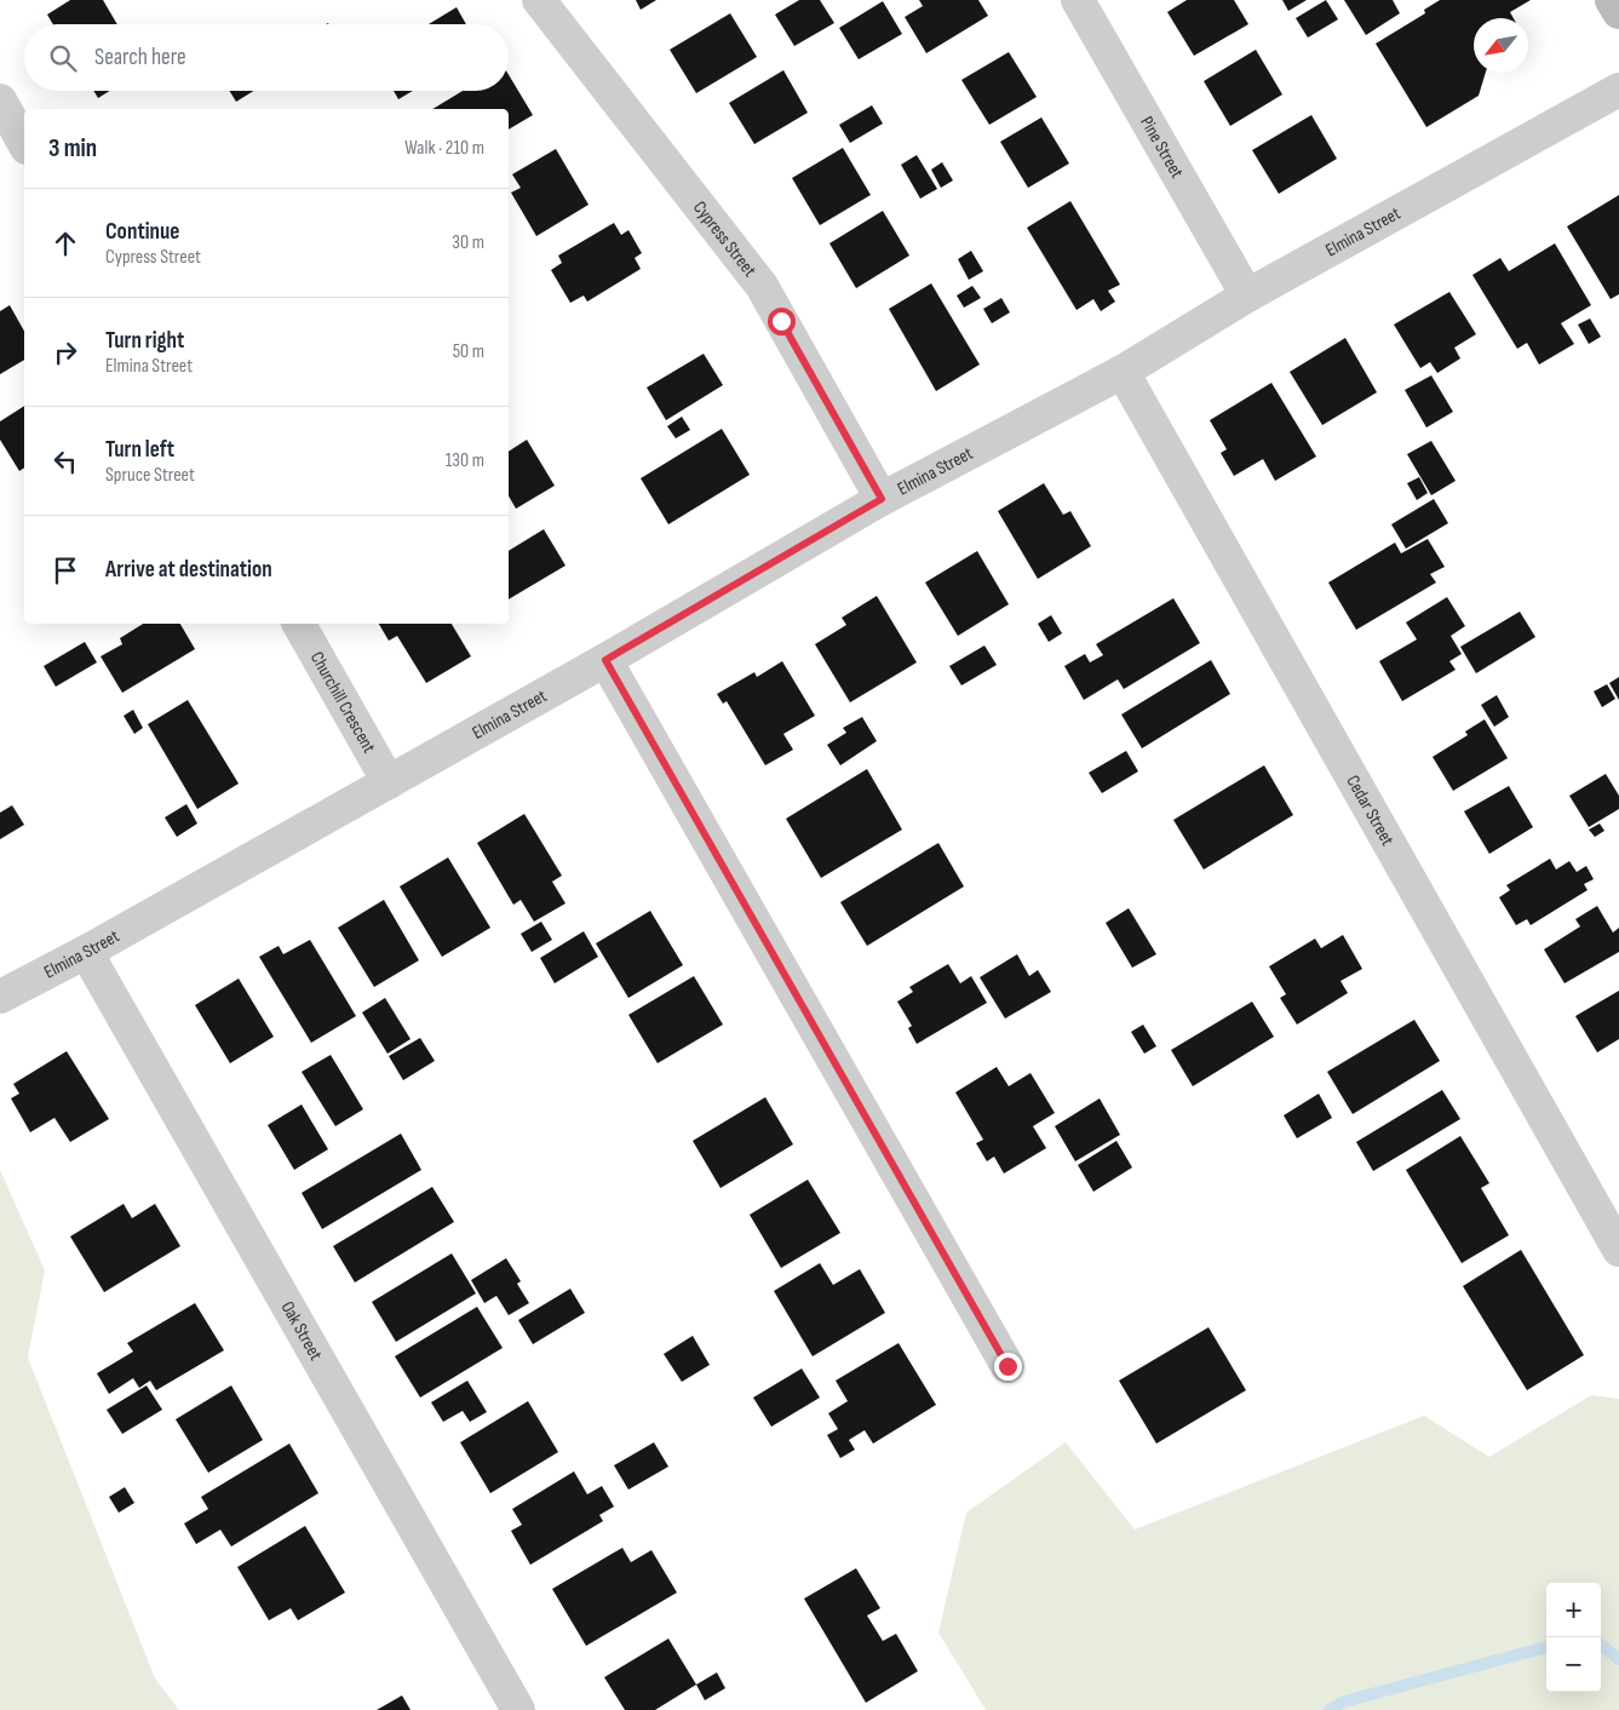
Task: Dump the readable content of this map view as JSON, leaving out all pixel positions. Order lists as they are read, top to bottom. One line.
{"streets":{"street":["Pine Street","Elmina Street","Cypress Street","Churchill Crescent","Cedar Street","Oak Street"]},"crossings":[["Pine Street","Elmina Street"],["Elmina Street","Cypress Street"],["Elmina Street","Churchill Crescent"],["Elmina Street","Cedar Street"],["Elmina Street","Oak Street"]],"north":"bottom left","page":{"search":"Search here","heading":["3 min","Walk · 210 m"],"list":[["Continue","Cypress Street","30 m"],["Turn right","Elmina Street","50 m"],["Turn left","Spruce Street","130 m"],"Arrive at destination"],"map_buttons":["+","−"]}}
